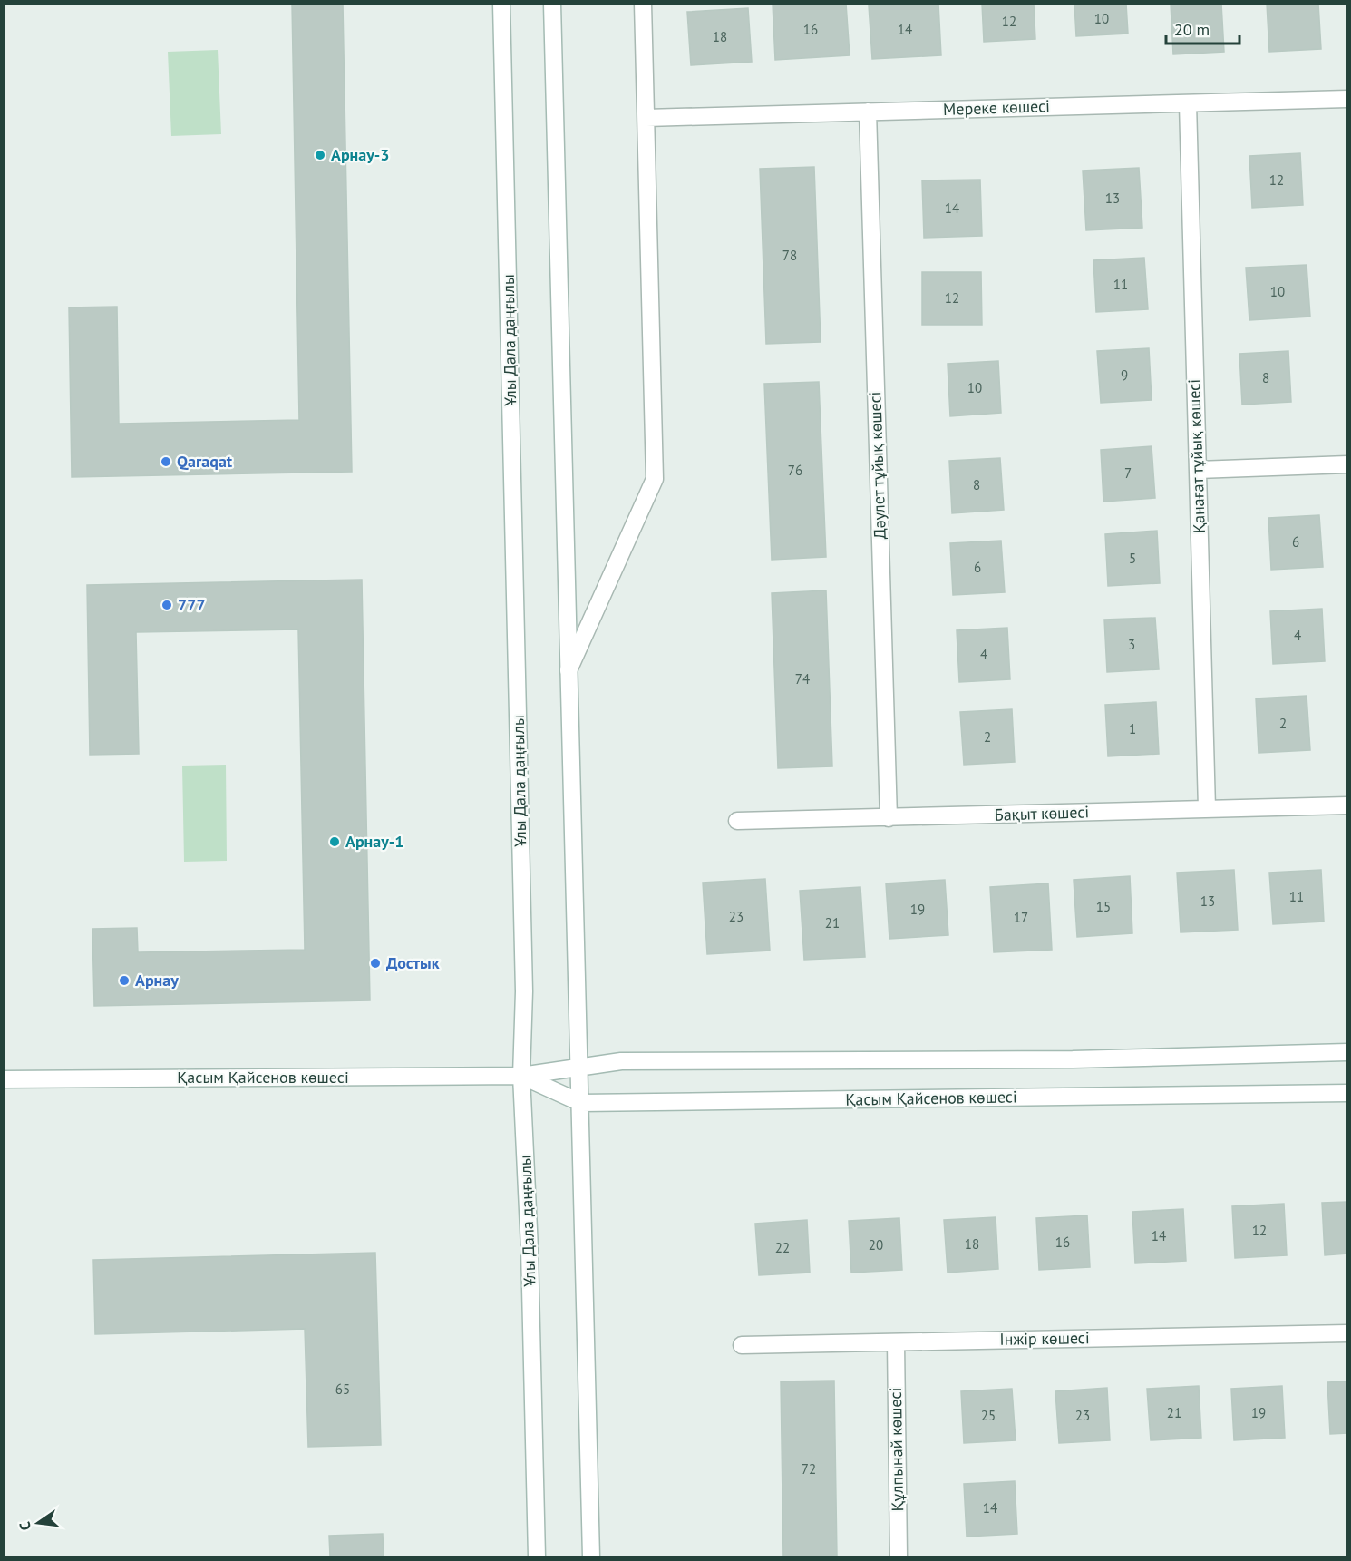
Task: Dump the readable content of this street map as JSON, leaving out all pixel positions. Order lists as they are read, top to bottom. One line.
{"streets":{"street":["Мереке көшесі","Ұлы Дала даңғылы","Қанағат тұйық көшесі","Дәулет тұйық көшесі","Бақыт көшесі","Қасым Қайсенов көшесі","Інжір көшесі","Құлпынай көшесі"]},"crossings":[["Мереке көшесі","Қанағат тұйық көшесі"],["Мереке көшесі","Дәулет тұйық көшесі"],["Ұлы Дала даңғылы","Қасым Қайсенов көшесі"],["Қанағат тұйық көшесі","Бақыт көшесі"],["Дәулет тұйық көшесі","Бақыт көшесі"],["Інжір көшесі","Құлпынай көшесі"]],"places":["Арнау-3","Qaraqat","777","Арнау-1","Достык","Арнау"],"house_numbers":["10","12","16","14","18","12","13","14","78","11","10","12","9","8","10","76","7","8","6","5","6","4","3","4","74","2","1","2","11","13","15","19","23","17","21","12","14","16","18","20","22","65","21","19","25","23","72","14"],"scale_bar":"20 m","north":"left"}
